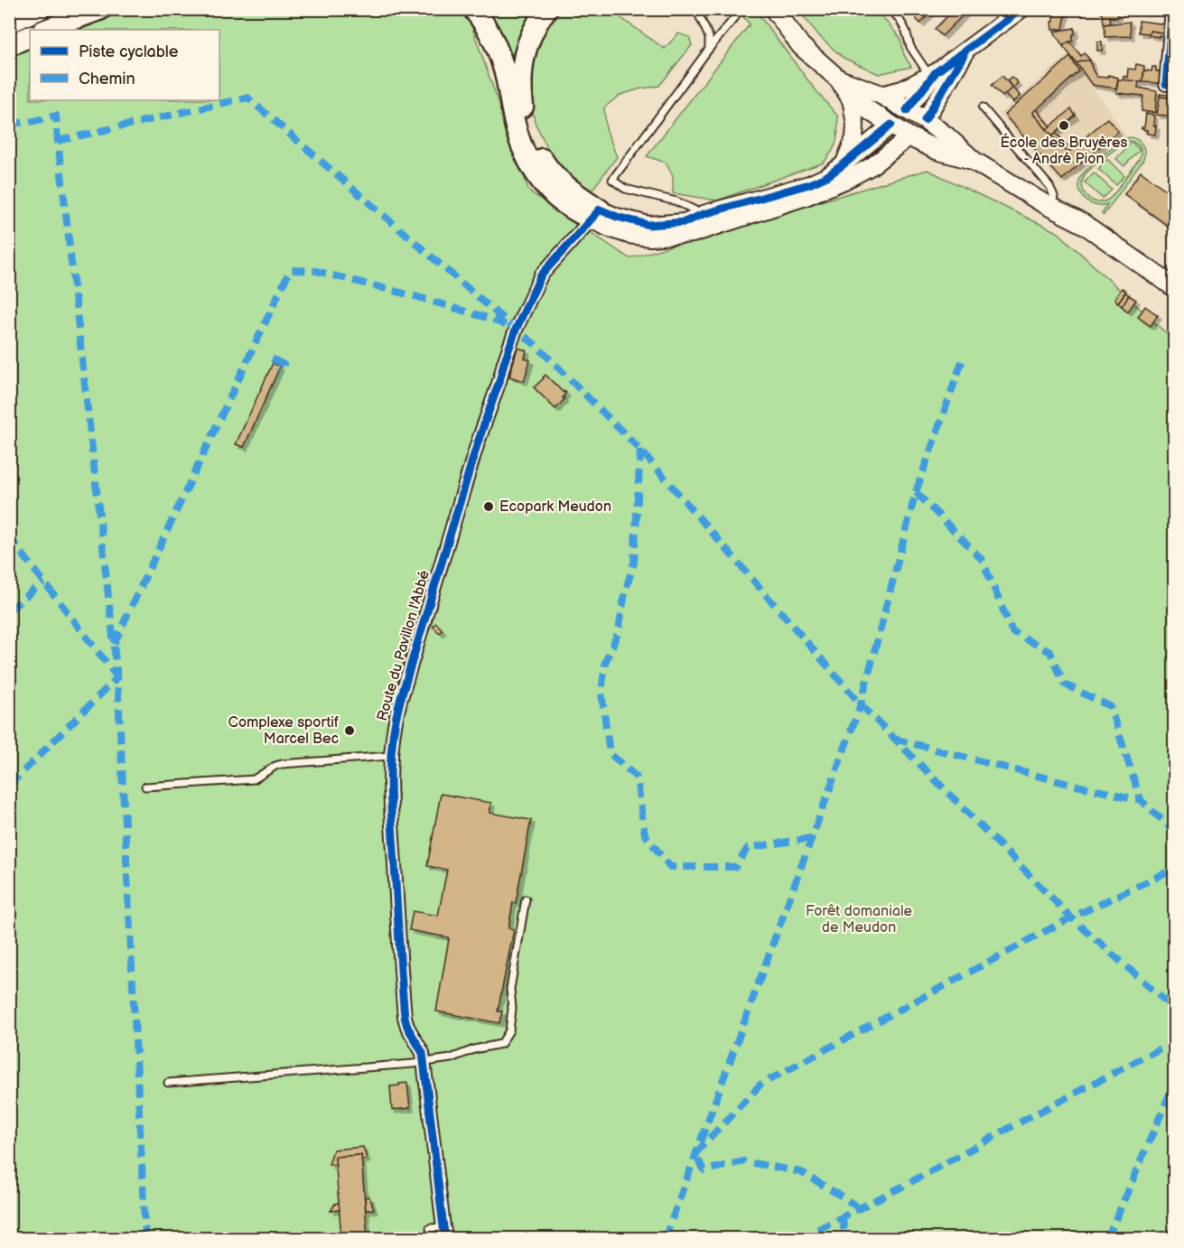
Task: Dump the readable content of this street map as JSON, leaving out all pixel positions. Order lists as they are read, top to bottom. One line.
{"streets":{"street":["Route du Pavillon l'Abbé"]},"parks":["Forêt domaniale de Meudon"],"places":["École des Bruyères - André Pion","Ecopark Meudon","Complexe sportif Marcel Bec"],"legend":["Piste cyclable","Chemin"]}
